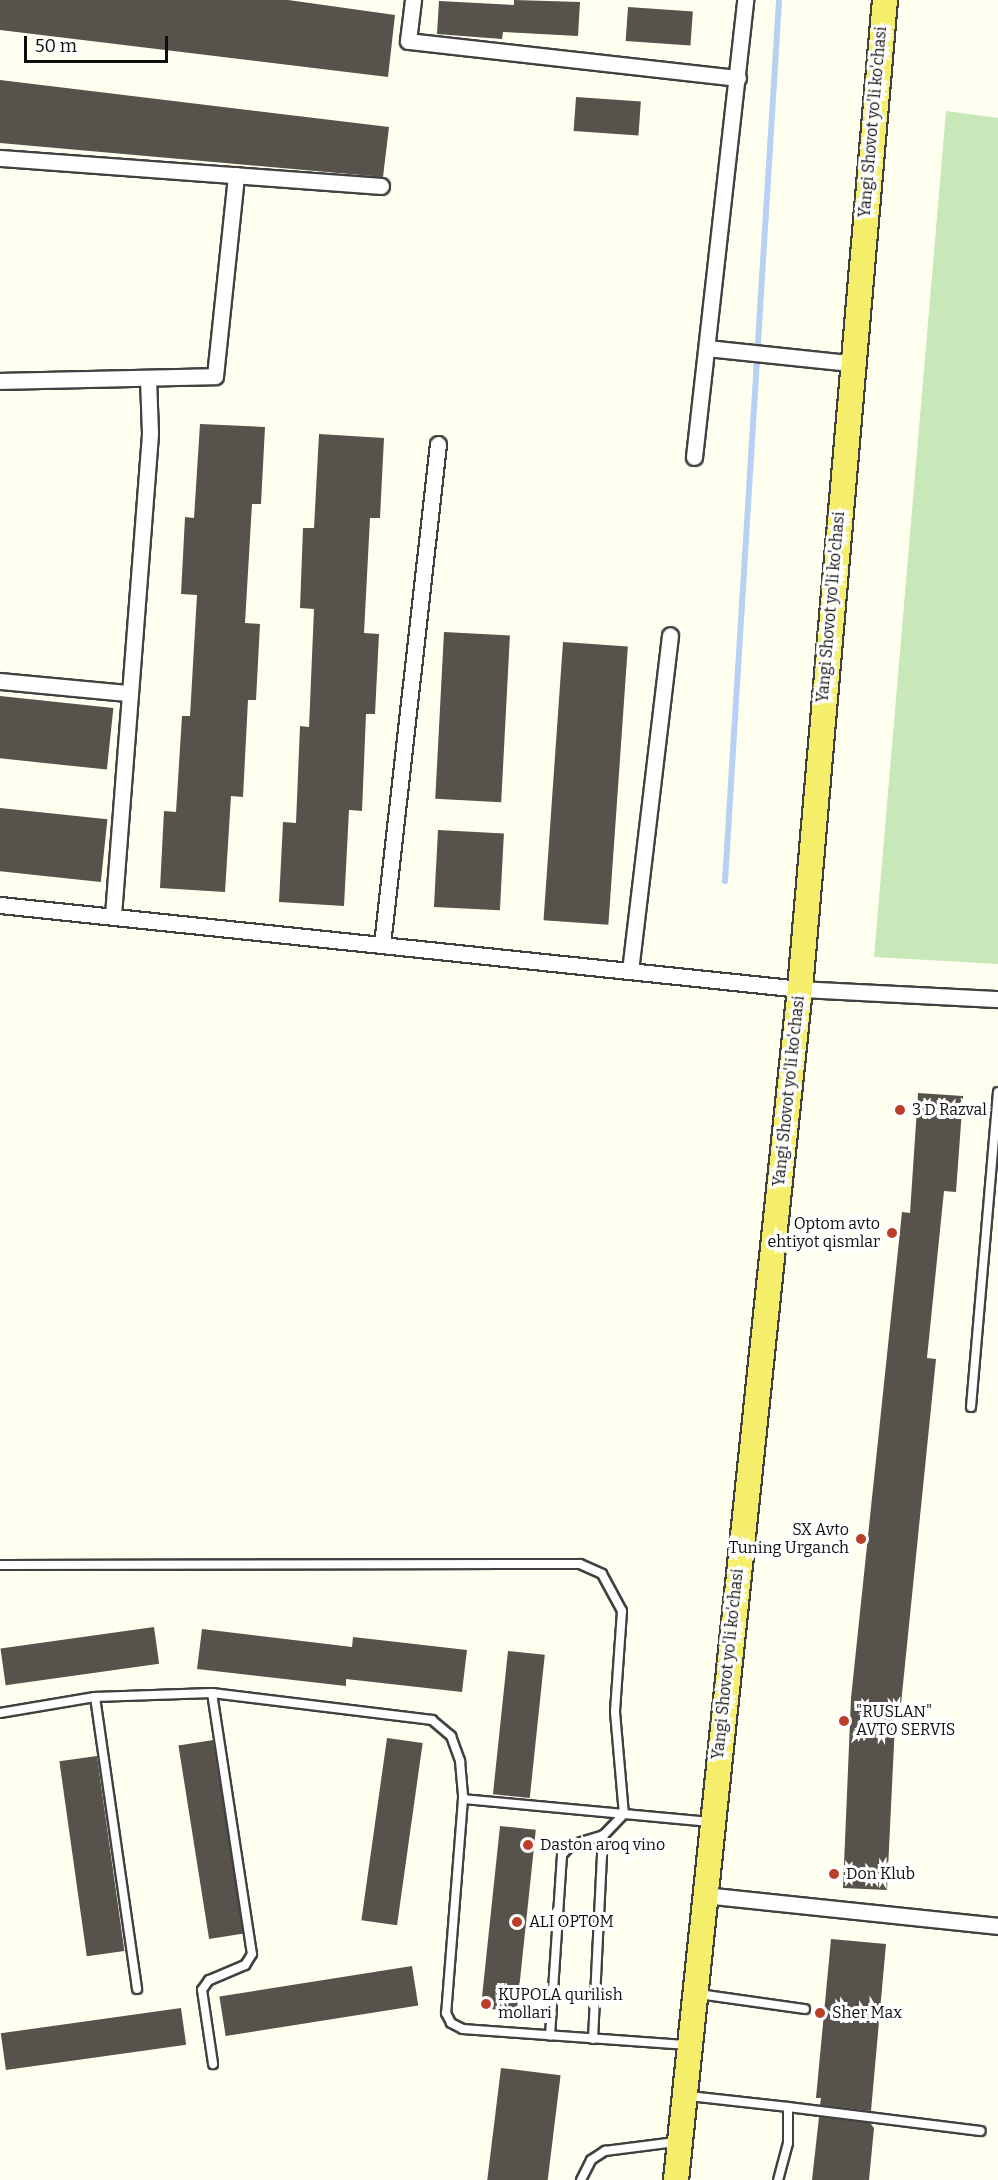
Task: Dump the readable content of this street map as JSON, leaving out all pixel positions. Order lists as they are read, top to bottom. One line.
{"streets":{"main road":["Yangi Shovot yo'li ko'chasi"]},"places":["3 D Razval","Optom avto ehtiyot qismlar","SX Avto Tuning Urganch","\"RUSLAN\" AVTO SERVIS","Daston aroq vino","Don Klub","ALI OPTOM","KUPOLA qurilish mollari","Sher Max"],"scale_bar":"50 m"}
